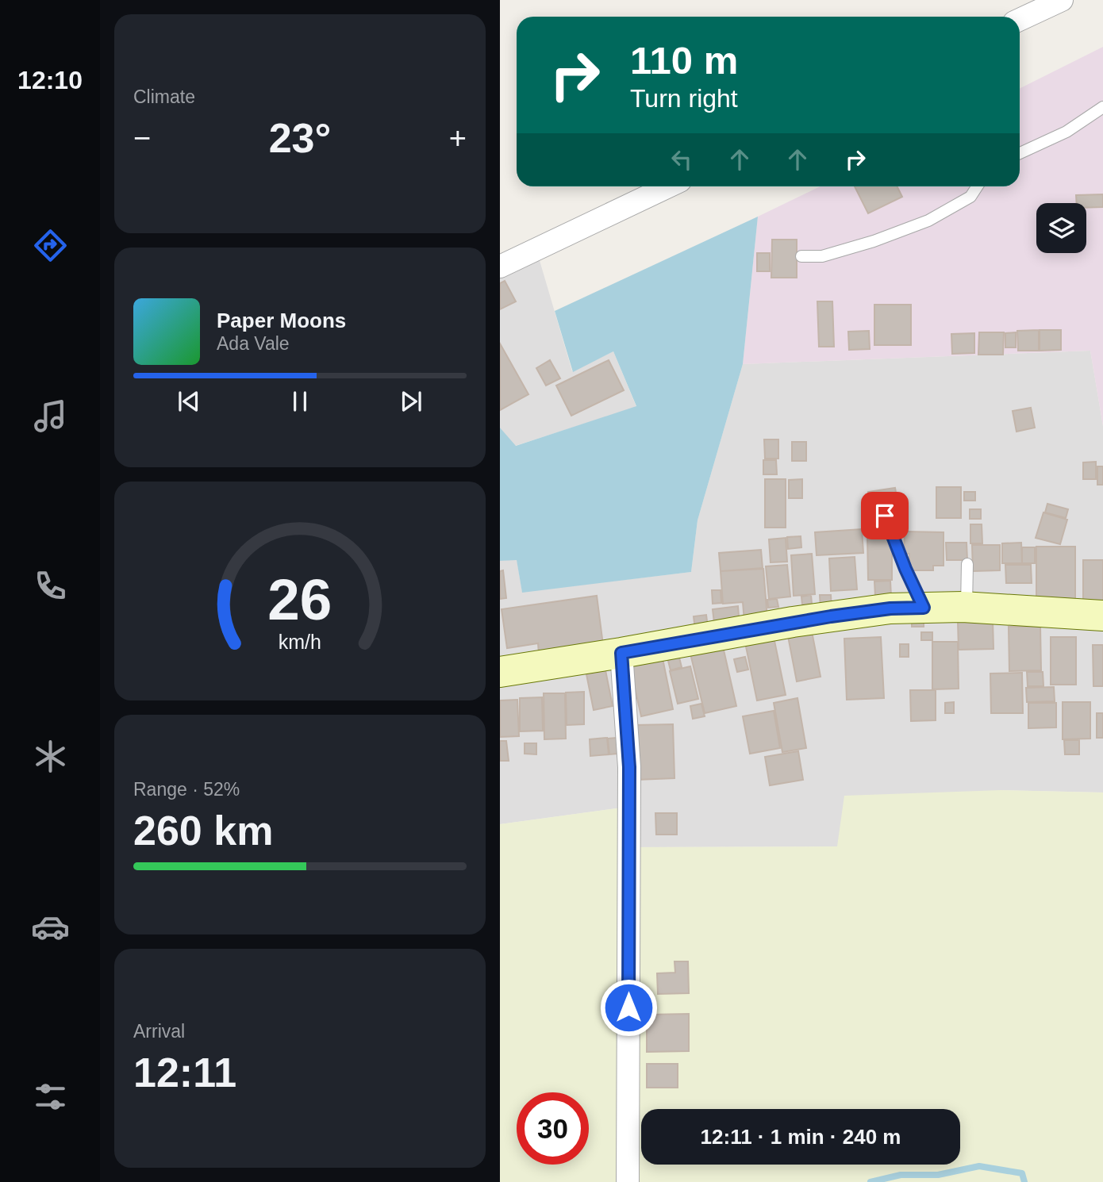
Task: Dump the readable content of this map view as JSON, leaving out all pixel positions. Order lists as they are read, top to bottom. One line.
{"page":{"tabs":"12:10","tile":["Climate",["Range · 52%","260 km"],["Arrival","12:11"]],"turn":["110 m","Turn right"],"heat":["−","23°","+"],"song":["Paper Moons","Ada Vale"],"limit":"30","trip":"12:11 · 1 min · 240 m","gauge":["26","km/h"]}}
